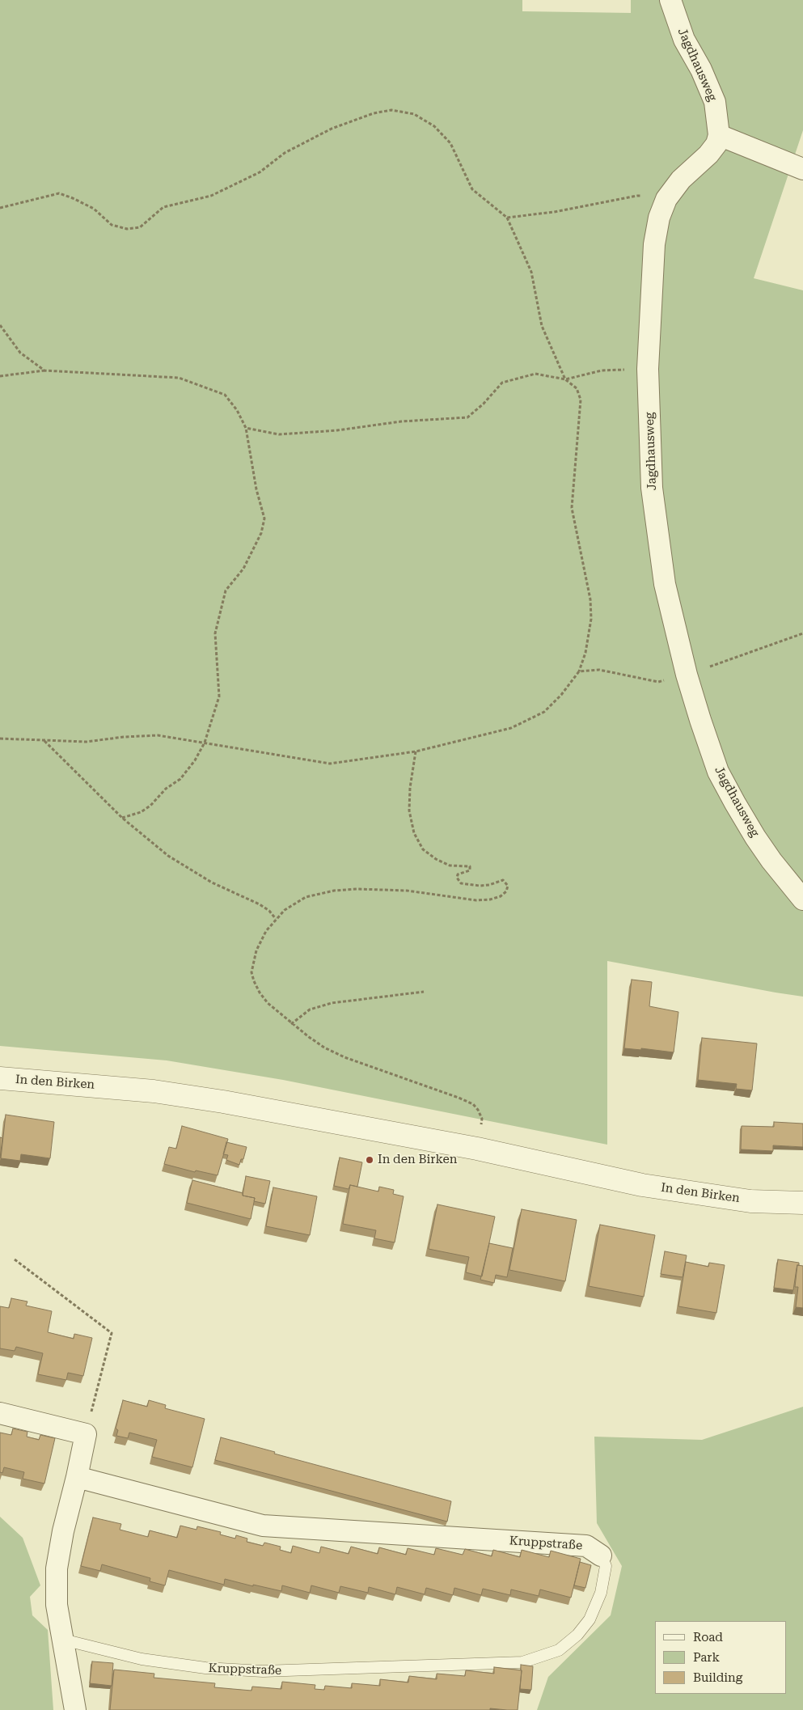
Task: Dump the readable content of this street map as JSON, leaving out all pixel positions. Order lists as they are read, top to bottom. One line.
{"streets":{"street":["Jagdhausweg","In den Birken","Kruppstraße"]},"places":["In den Birken"],"legend":["Road","Park","Building"]}
